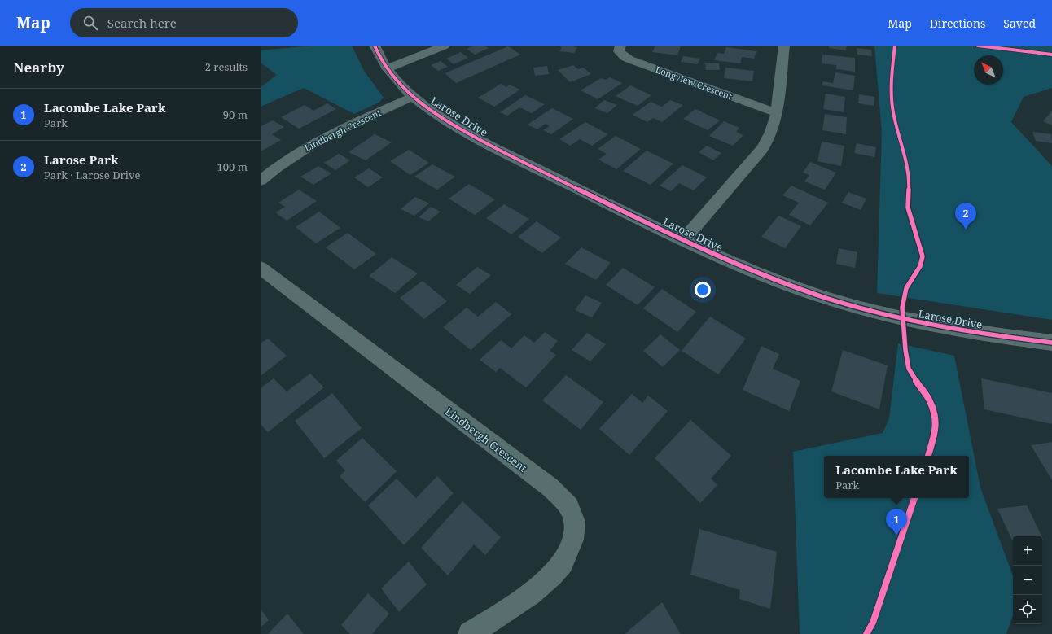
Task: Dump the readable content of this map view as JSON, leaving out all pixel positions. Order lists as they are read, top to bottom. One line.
{"streets":{"street":["Longview Crescent","Larose Drive","Lindbergh Crescent"]},"crossings":[["Larose Drive","Lindbergh Crescent"]],"north":"top left","page":{"header":"Map","search":"Search here","nav":["Map","Directions","Saved"],"heading":["Nearby","2 results"],"list":[{"mark":"1","name":"Lacombe Lake Park","note":"Park","value":"90 m"},{"mark":"2","name":"Larose Park","note":"Park · Larose Drive","value":"100 m"}],"pins":["2","1"],"popup":["Lacombe Lake Park","Park"],"map_buttons":["+","−"]}}
